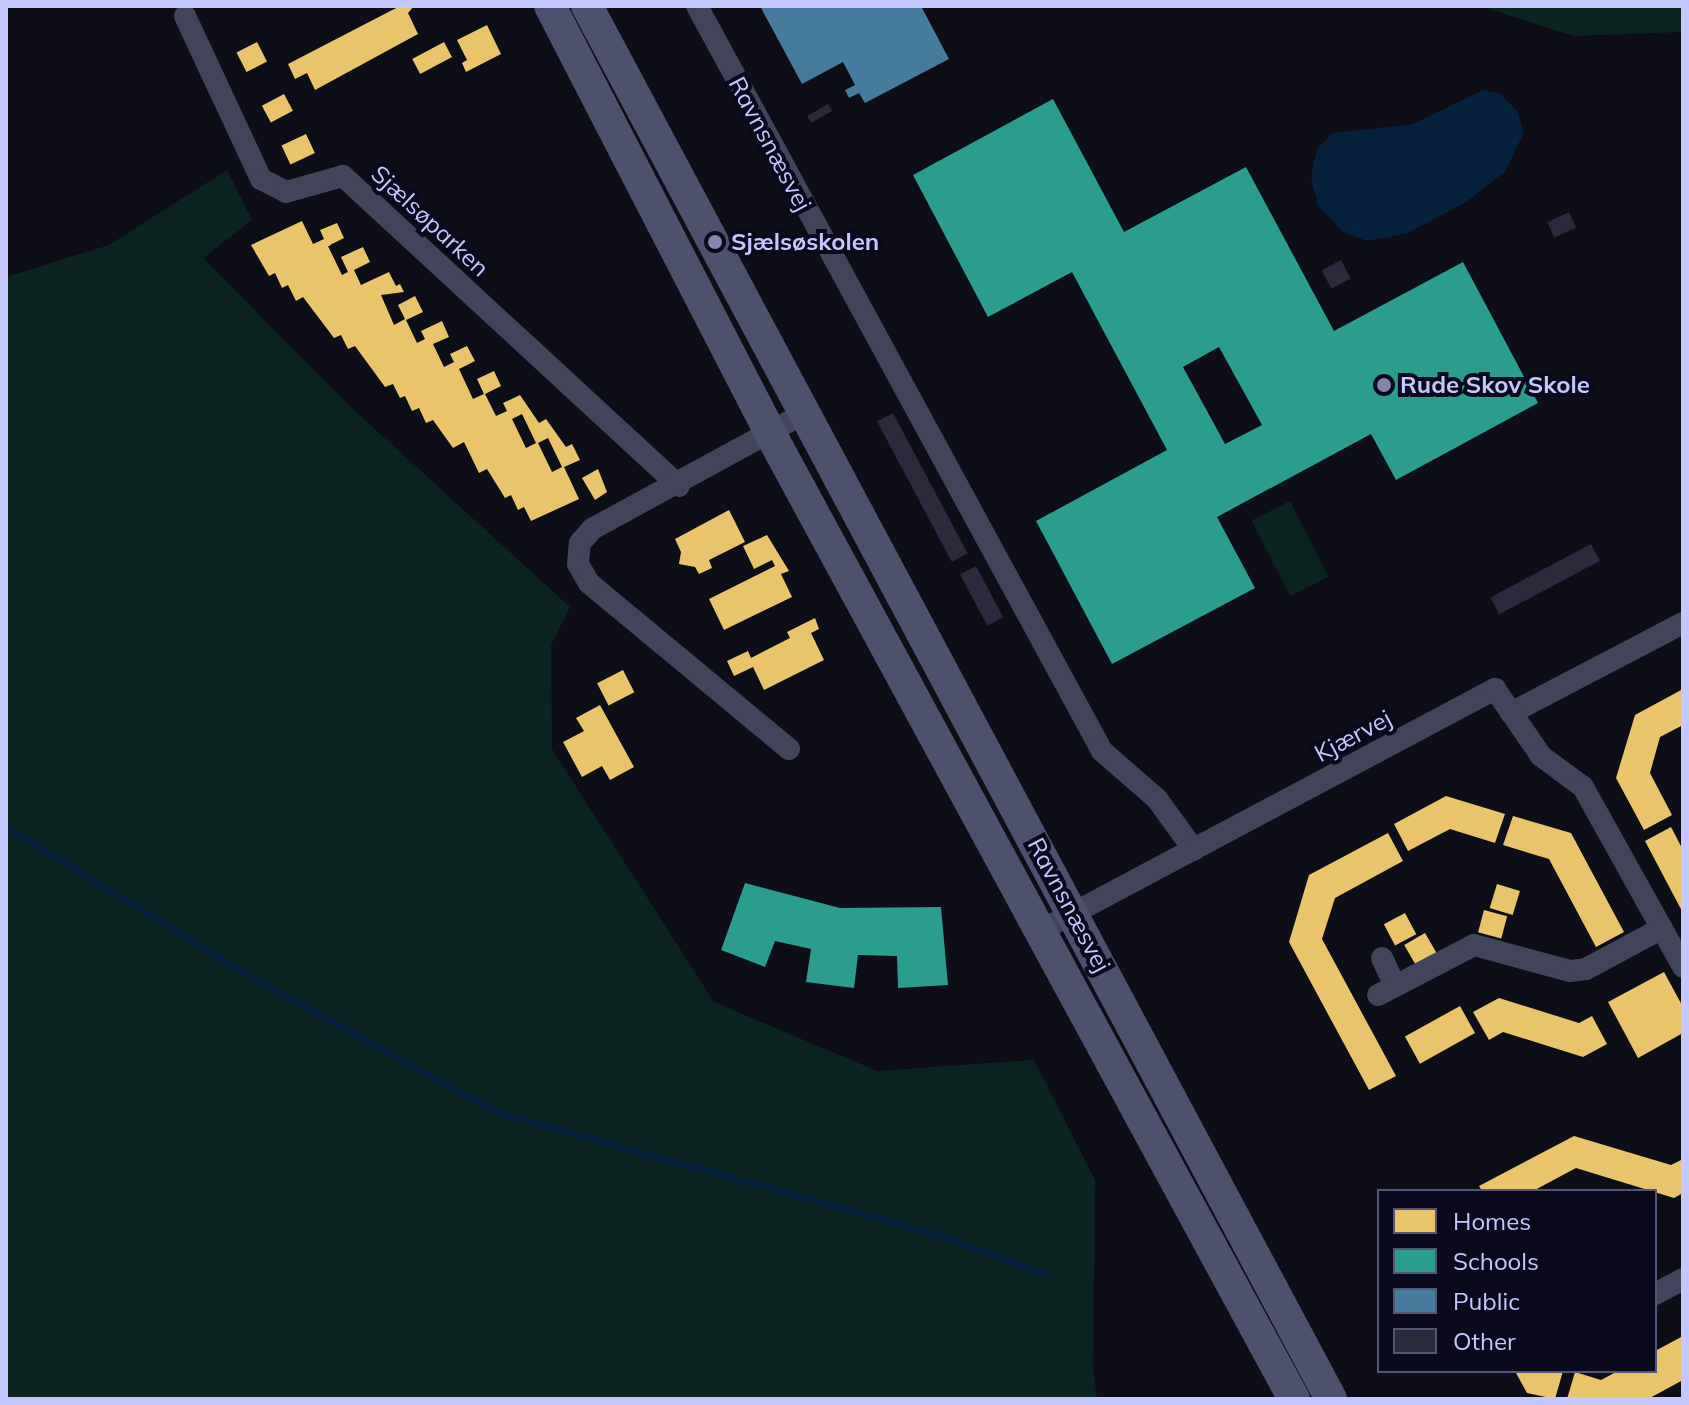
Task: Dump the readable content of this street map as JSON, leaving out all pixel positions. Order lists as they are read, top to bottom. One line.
{"streets":{"main road":["Ravnsnæsvej"],"street":["Sjælsøparken","Kjærvej"]},"crossings":[["Ravnsnæsvej","Kjærvej"]],"places":["Sjælsøskolen","Rude Skov Skole"],"legend":["Homes","Schools","Public","Other"]}
